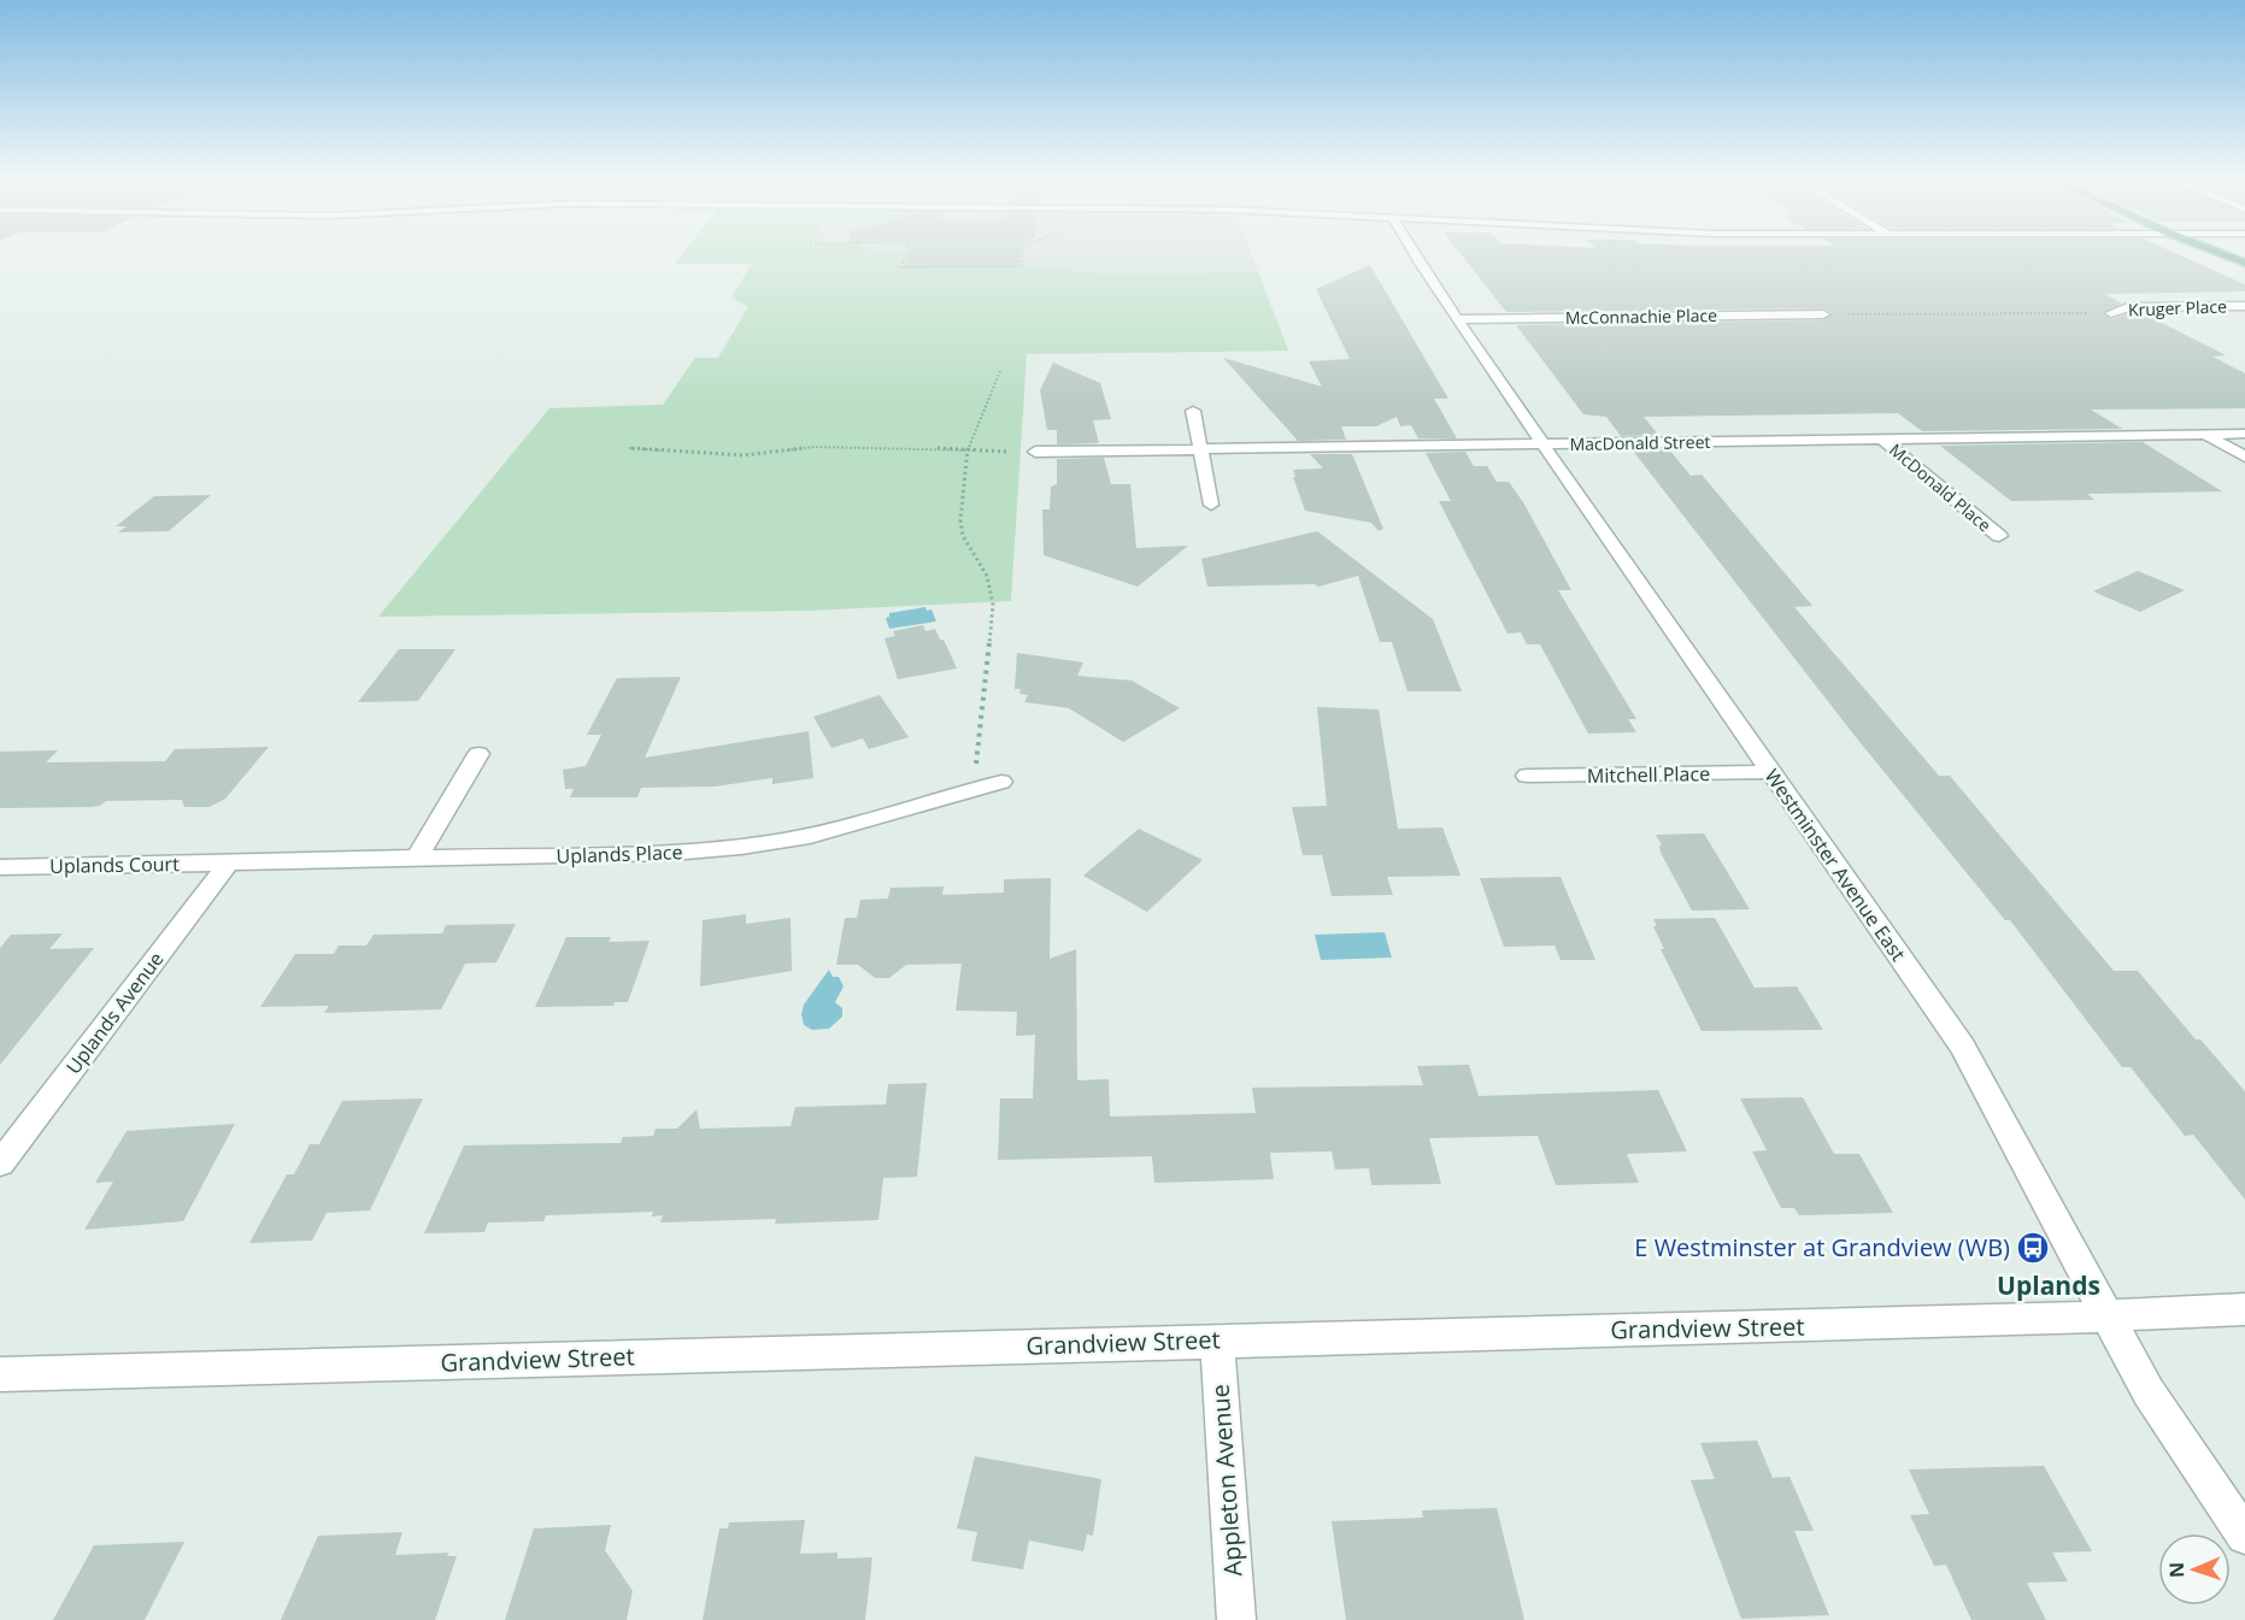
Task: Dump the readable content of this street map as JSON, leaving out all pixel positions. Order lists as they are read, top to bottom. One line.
{"streets":{"street":["Kruger Place","McConnachie Place","MacDonald Street","McDonald Place","Mitchell Place","Uplands Place","Uplands Court","Westminster Avenue East","Uplands Avenue","Grandview Street","Appleton Avenue"]},"crossings":[["McConnachie Place","Westminster Avenue East"],["MacDonald Street","McDonald Place"],["MacDonald Street","Westminster Avenue East"],["Mitchell Place","Westminster Avenue East"],["Uplands Place","Uplands Court"],["Uplands Place","Uplands Avenue"],["Uplands Court","Uplands Avenue"],["Westminster Avenue East","Grandview Street"],["Grandview Street","Appleton Avenue"]],"districts":["Uplands"],"places":{"bus stop":["E Westminster at Grandview (WB)"]},"north":"left"}
